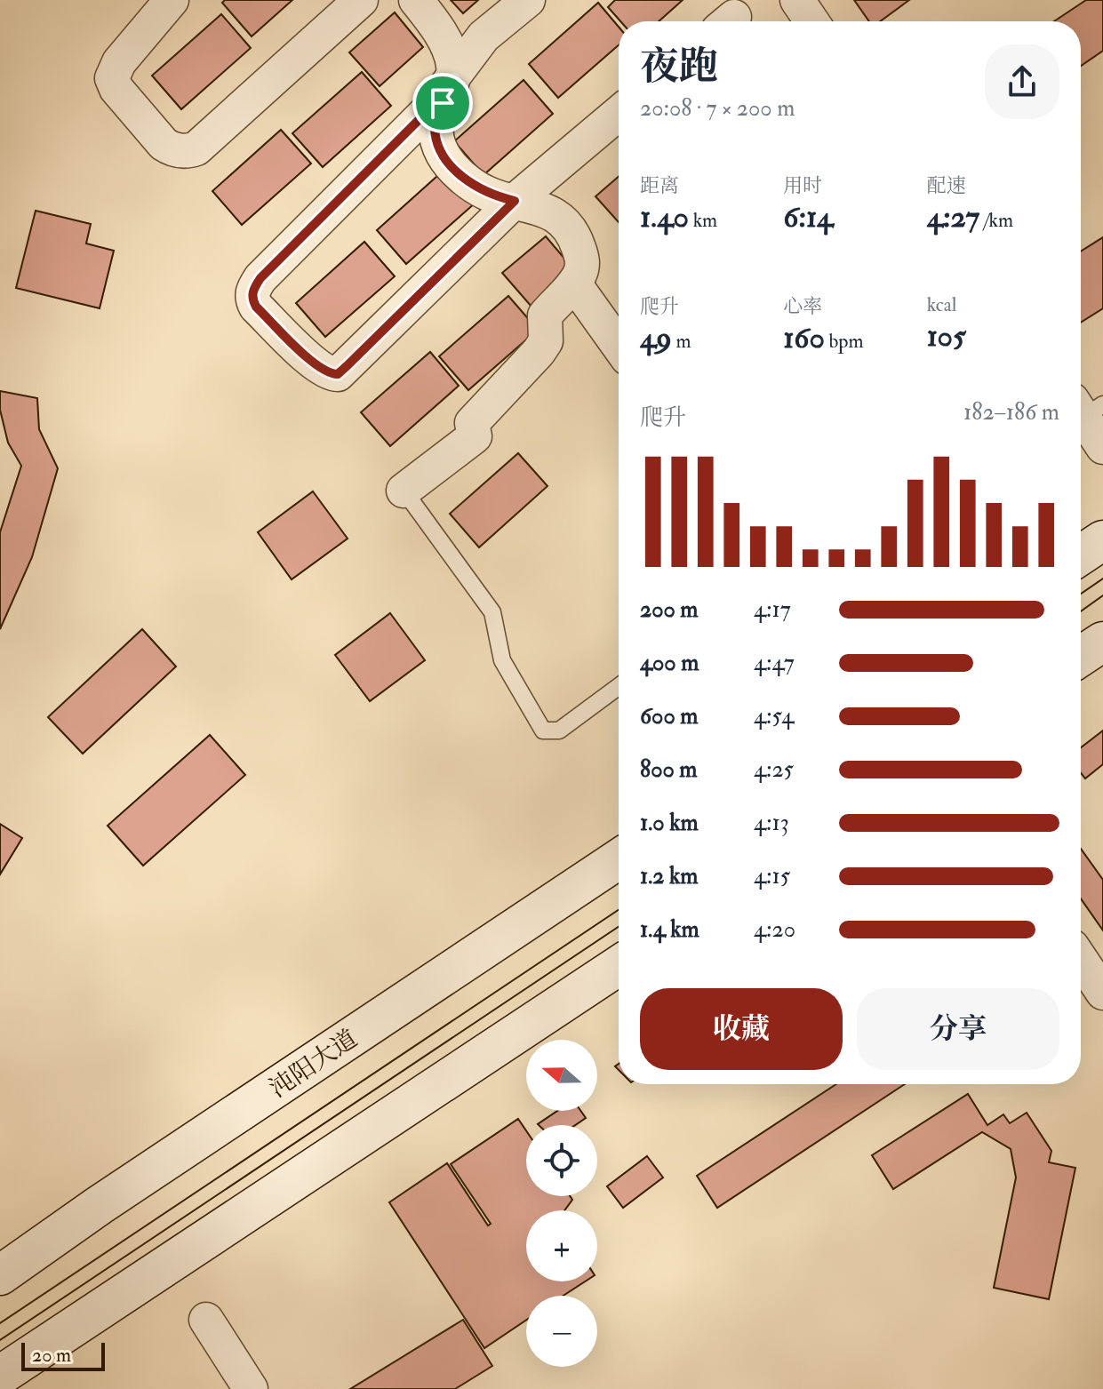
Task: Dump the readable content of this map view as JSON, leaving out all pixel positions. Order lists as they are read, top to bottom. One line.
{"streets":{"main road":["沌阳大道"]},"scale_bar":"20 m","north":"left","page":{"heading":["夜跑","20:08 · 7 × 200 m"],"stats":[["距离","1.40 km"],["用时","6:14"],["配速","4:27 /km"],["爬升","49 m"],["心率","160 bpm"],["kcal","105"]],"chart":["爬升","182–186 m"],"list":[{"name":"200 m","note":"4:17"},{"name":"400 m","note":"4:47"},{"name":"600 m","note":"4:54"},{"name":"800 m","note":"4:25"},{"name":"1.0 km","note":"4:13"},{"name":"1.2 km","note":"4:15"},{"name":"1.4 km","note":"4:20"}],"buttons":["收藏","分享"],"map_buttons":["+","−"],"scale":"20 m"}}
